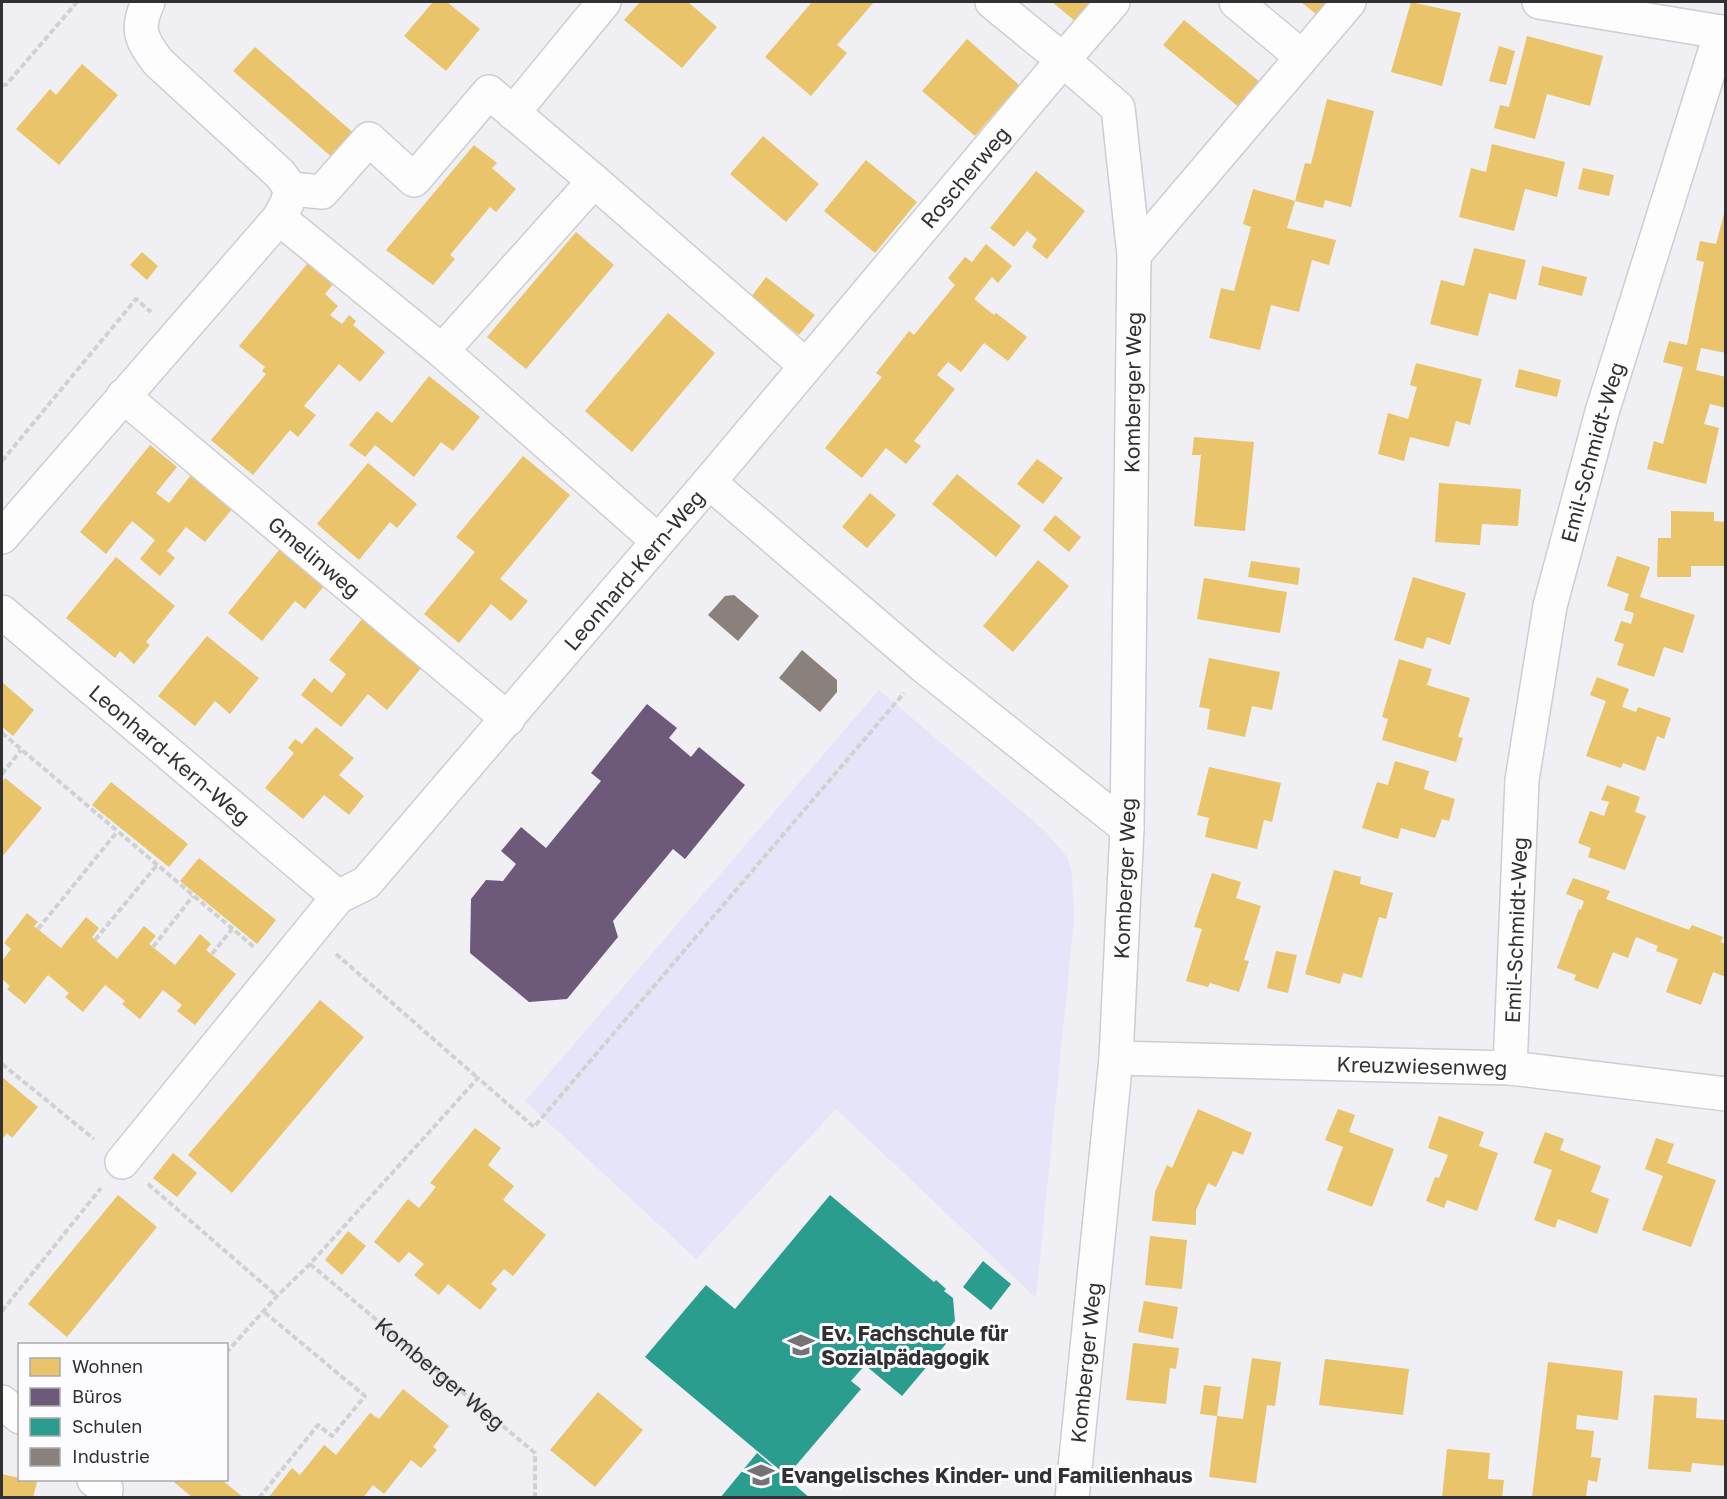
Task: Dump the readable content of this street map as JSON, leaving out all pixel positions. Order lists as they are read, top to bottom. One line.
{"streets":{"street":["Roscherweg","Komberger Weg","Emil-Schmidt-Weg","Gmelinweg","Leonhard-Kern-Weg","Kreuzwiesenweg"]},"crossings":[["Roscherweg","Komberger Weg"],["Roscherweg","Leonhard-Kern-Weg"],["Komberger Weg","Leonhard-Kern-Weg"],["Komberger Weg","Kreuzwiesenweg"],["Emil-Schmidt-Weg","Kreuzwiesenweg"],["Gmelinweg","Leonhard-Kern-Weg"]],"places":{"school or university":["Ev. Fachschule für Sozialpädagogik","Evangelisches Kinder- und Familienhaus"]},"legend":["Wohnen","Büros","Schulen","Industrie"]}
